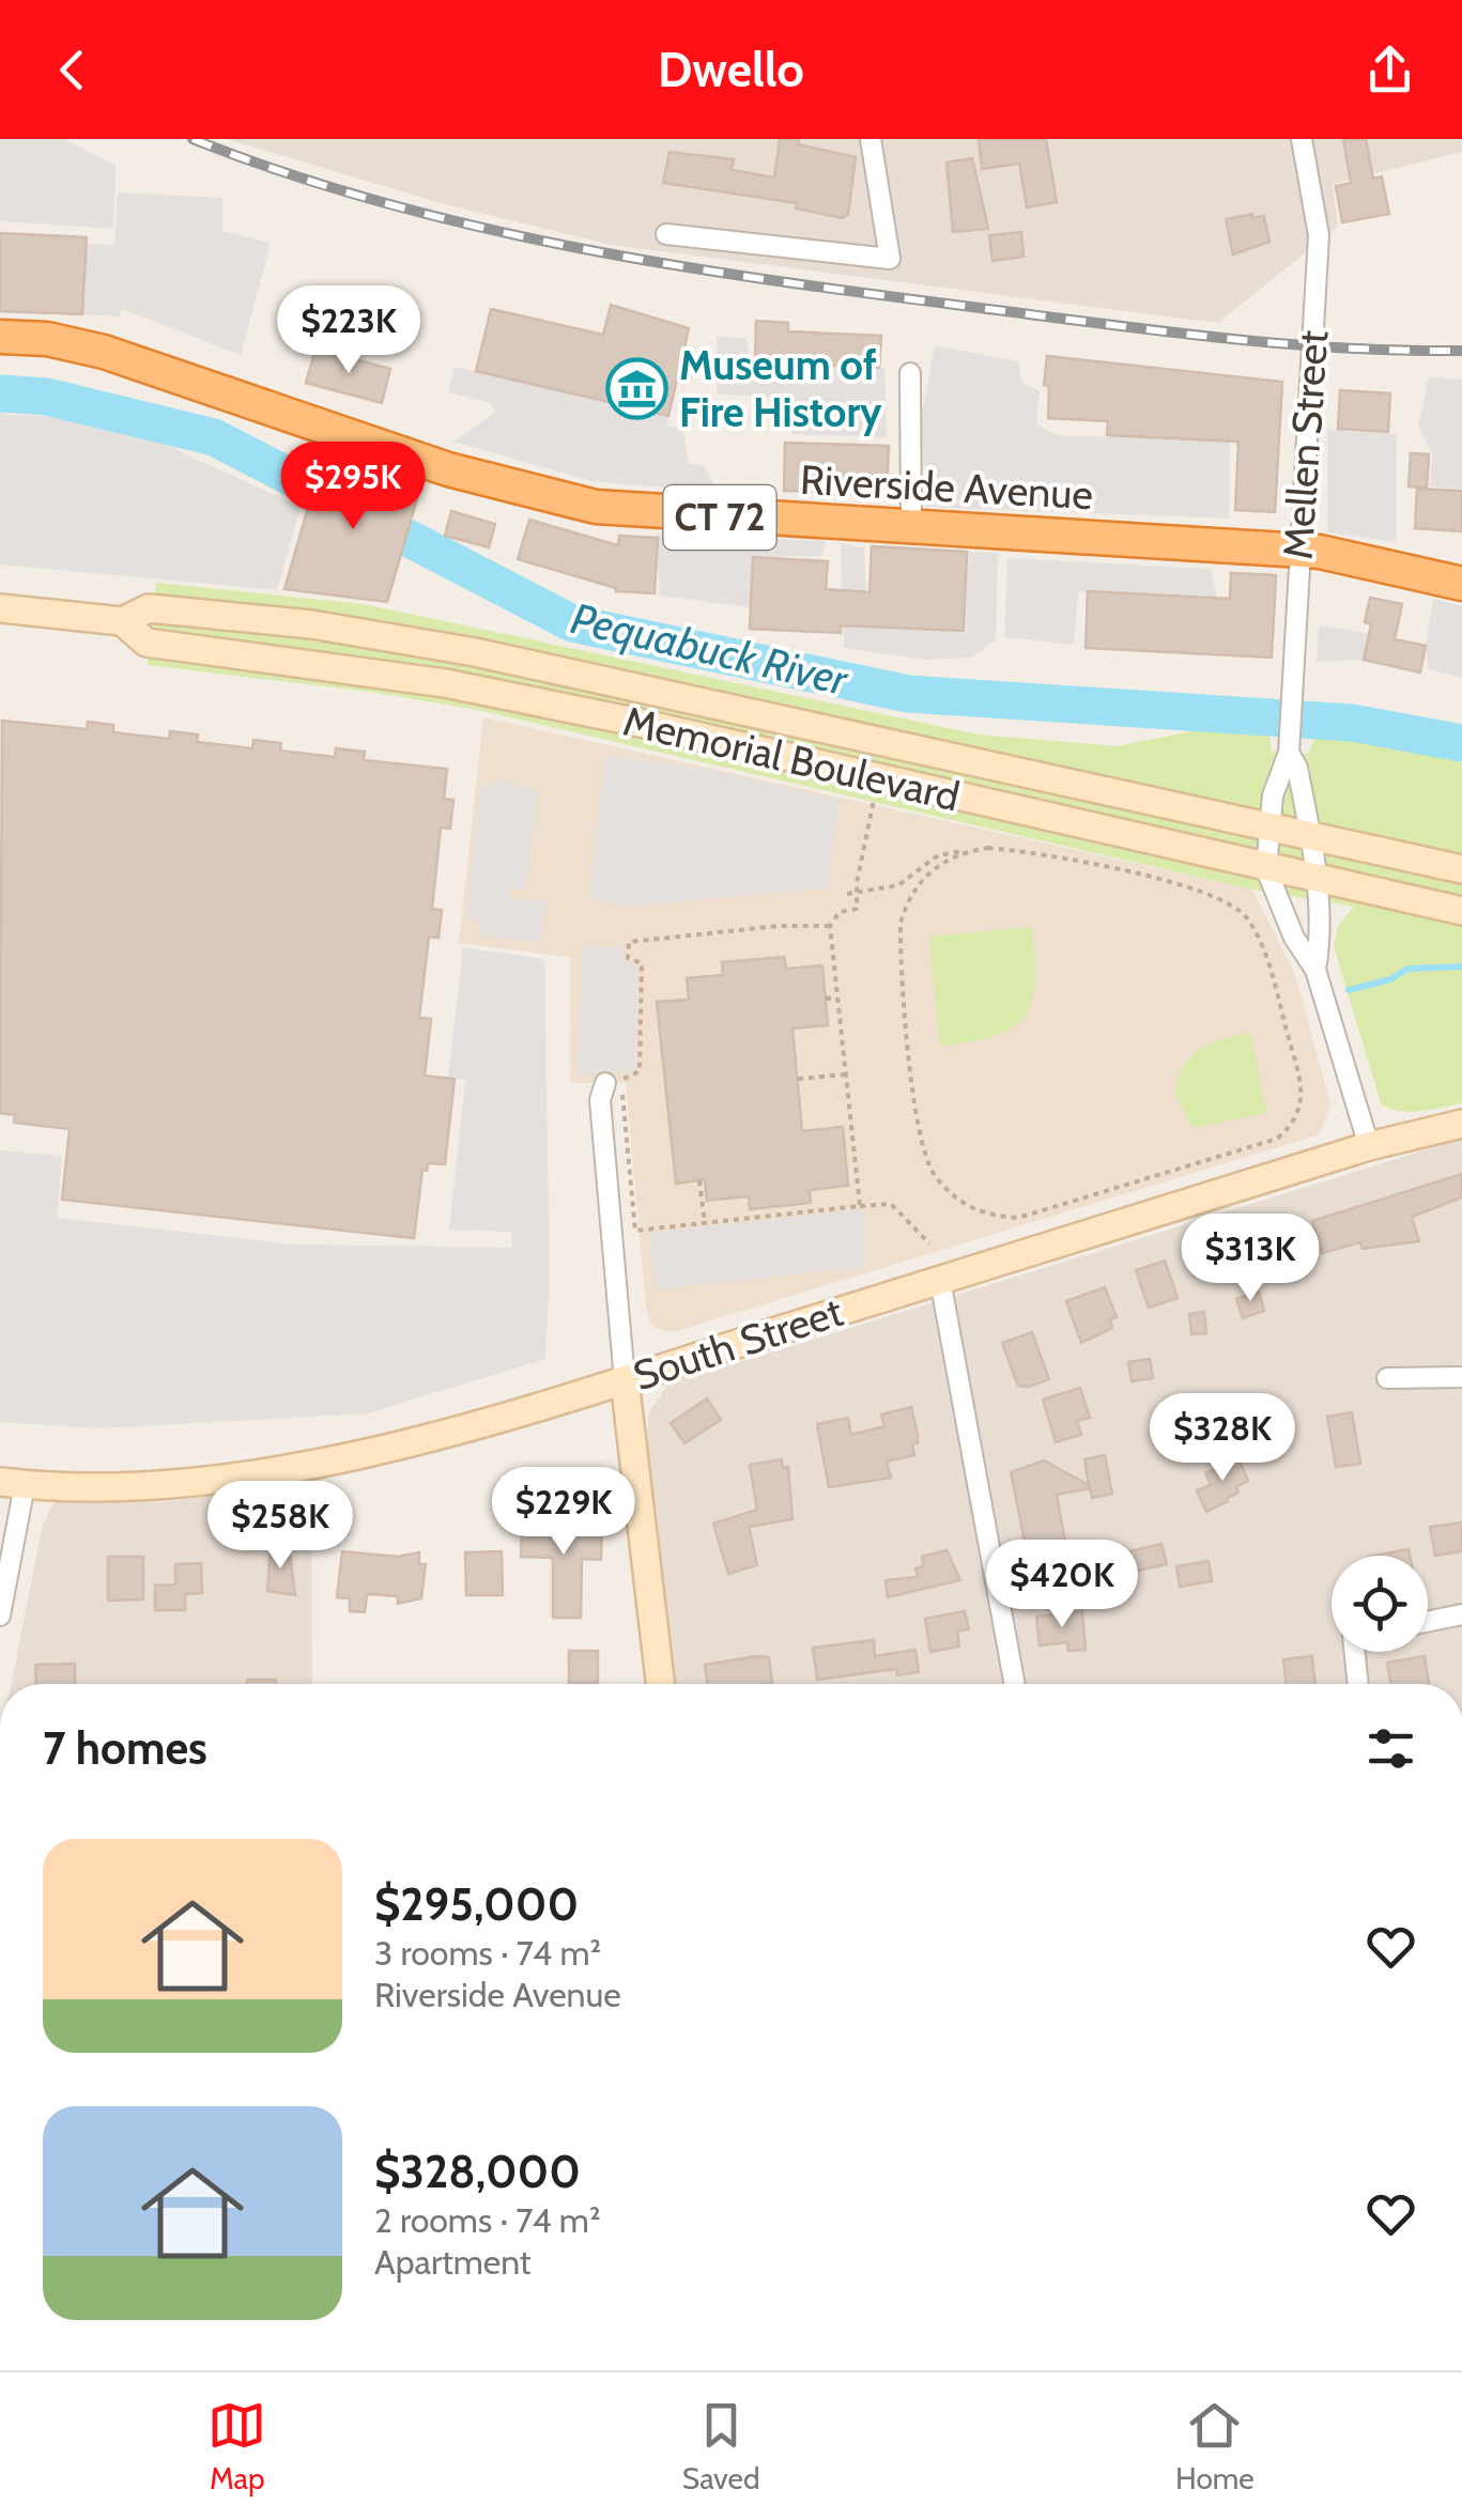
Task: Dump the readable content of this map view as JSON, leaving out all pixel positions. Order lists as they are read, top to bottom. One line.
{"streets":{"highway":["Riverside Avenue","CT 72"],"main road":["Memorial Boulevard","South Street"],"street":["Mellen Street"]},"crossings":[["Mellen Street","Riverside Avenue"],["Mellen Street","Memorial Boulevard"],["Mellen Street","South Street"]],"water":["Pequabuck River"],"places":{"museum":["Museum of Fire History"]},"page":{"header":"Dwello","price":["$223K","$295K","$313K","$328K","$229K","$258K","$420K"],"heading":"7 homes","list":[{"name":"$295,000","note":"3 rooms · 74 m² · Riverside Avenue"},{"name":"$328,000","note":"2 rooms · 74 m² · Apartment"}],"tabs":["Map","Saved","Home"]}}
